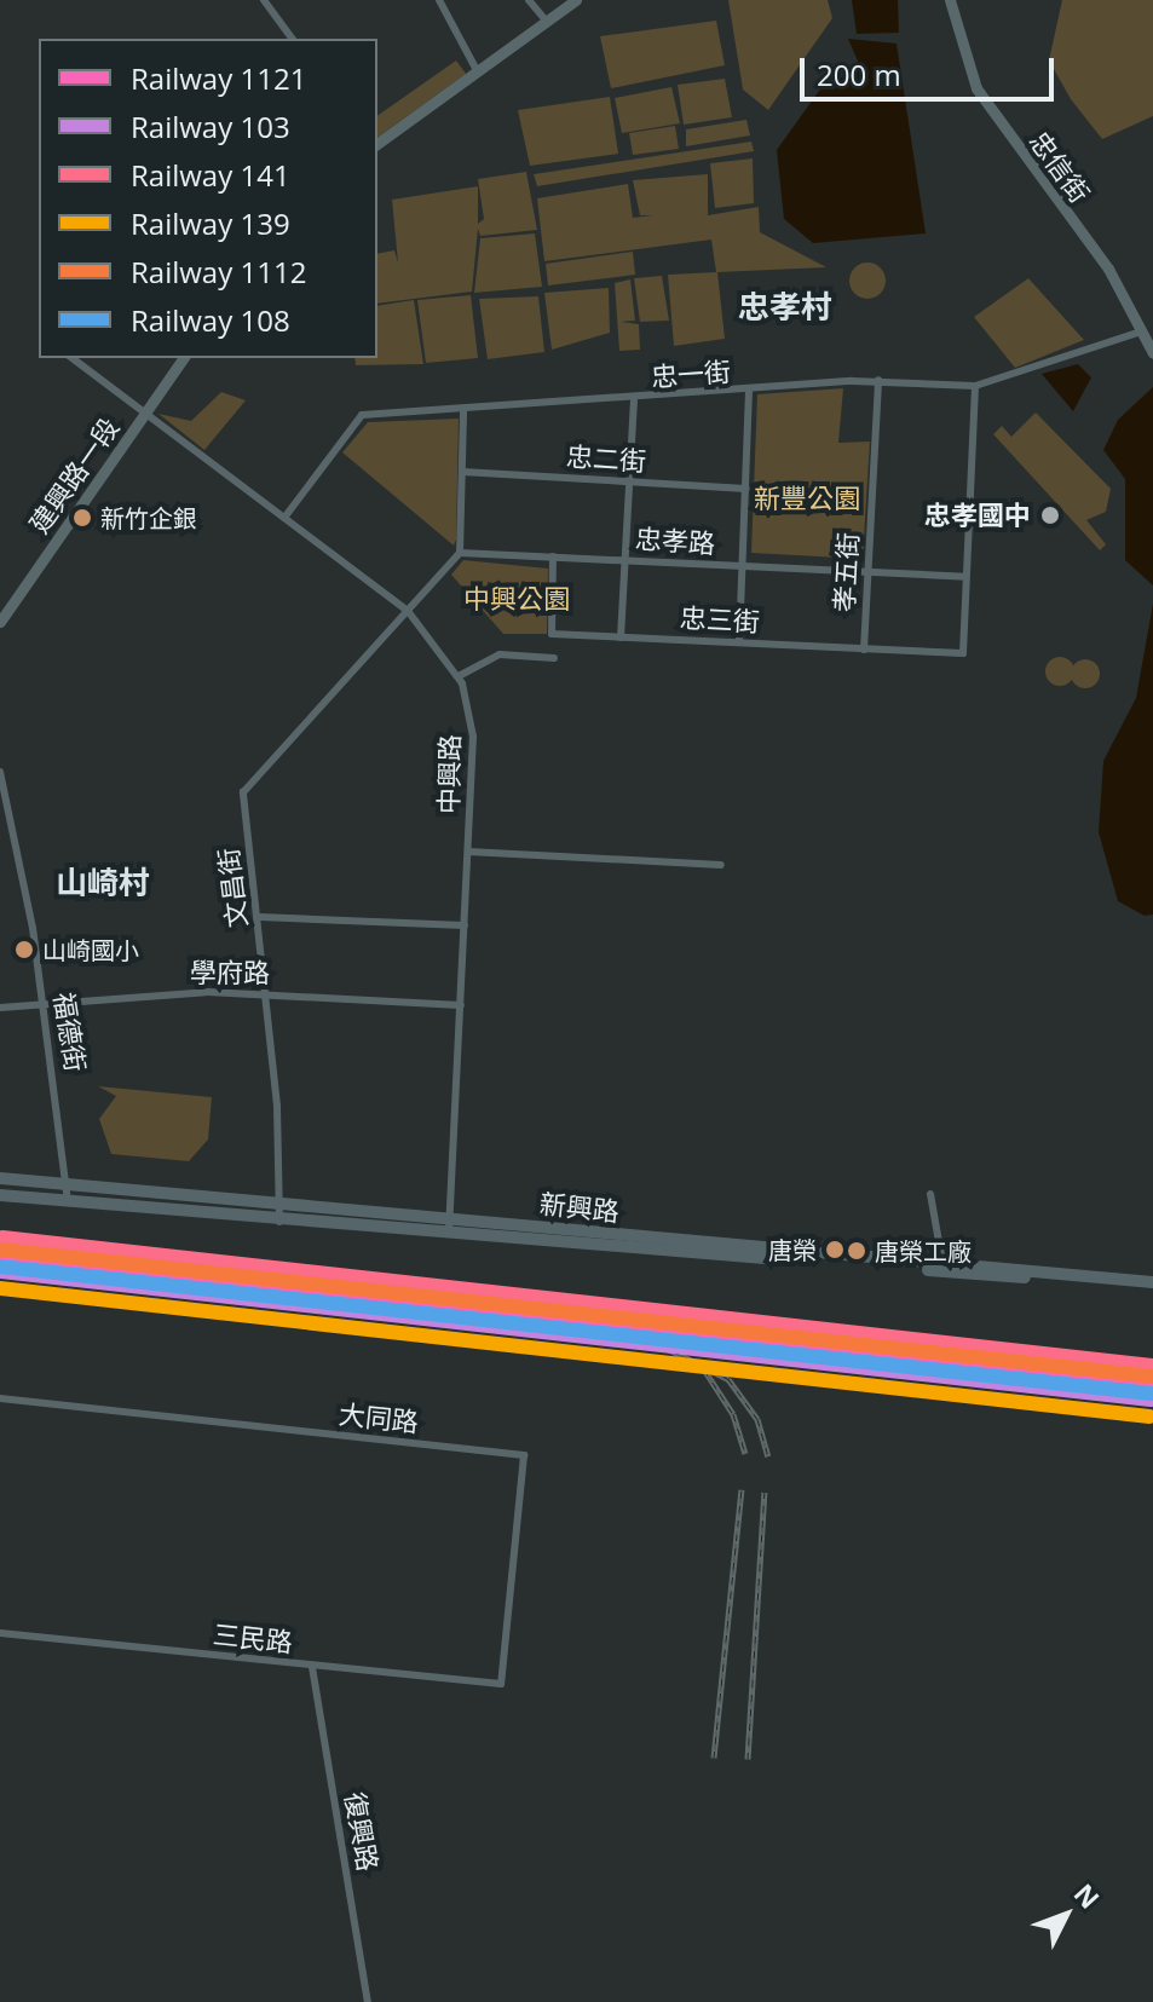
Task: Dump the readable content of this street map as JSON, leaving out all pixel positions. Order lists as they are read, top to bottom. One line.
{"streets":{"main road":["新興路"],"street":["忠信街","忠一街","忠二街","建興路一段","忠孝路","孝五街","忠三街","中興路","文昌街","學府路","福德街","大同路","三民路","復興路"]},"crossings":[["忠信街","忠一街"],["忠一街","孝五街"],["忠一街","中興路"],["建興路一段","中興路"],["忠孝路","孝五街"],["忠孝路","忠三街"],["孝五街","忠三街"],["中興路","文昌街"],["中興路","學府路"],["中興路","新興路"],["文昌街","學府路"],["文昌街","新興路"],["學府路","福德街"],["福德街","新興路"],["大同路","三民路"],["三民路","復興路"]],"districts":["忠孝村","山崎村"],"parks":["新豐公園","中興公園"],"places":["忠孝國中","新竹企銀","山崎國小","唐榮","唐榮工廠"],"lines":["rail line 141","rail line 1112","rail line 1121","rail line 108","rail line 103","rail line 139"],"legend":["Railway 1121","Railway 103","Railway 141","Railway 139","Railway 1112","Railway 108"],"scale_bar":"200 m","north":"top right"}
